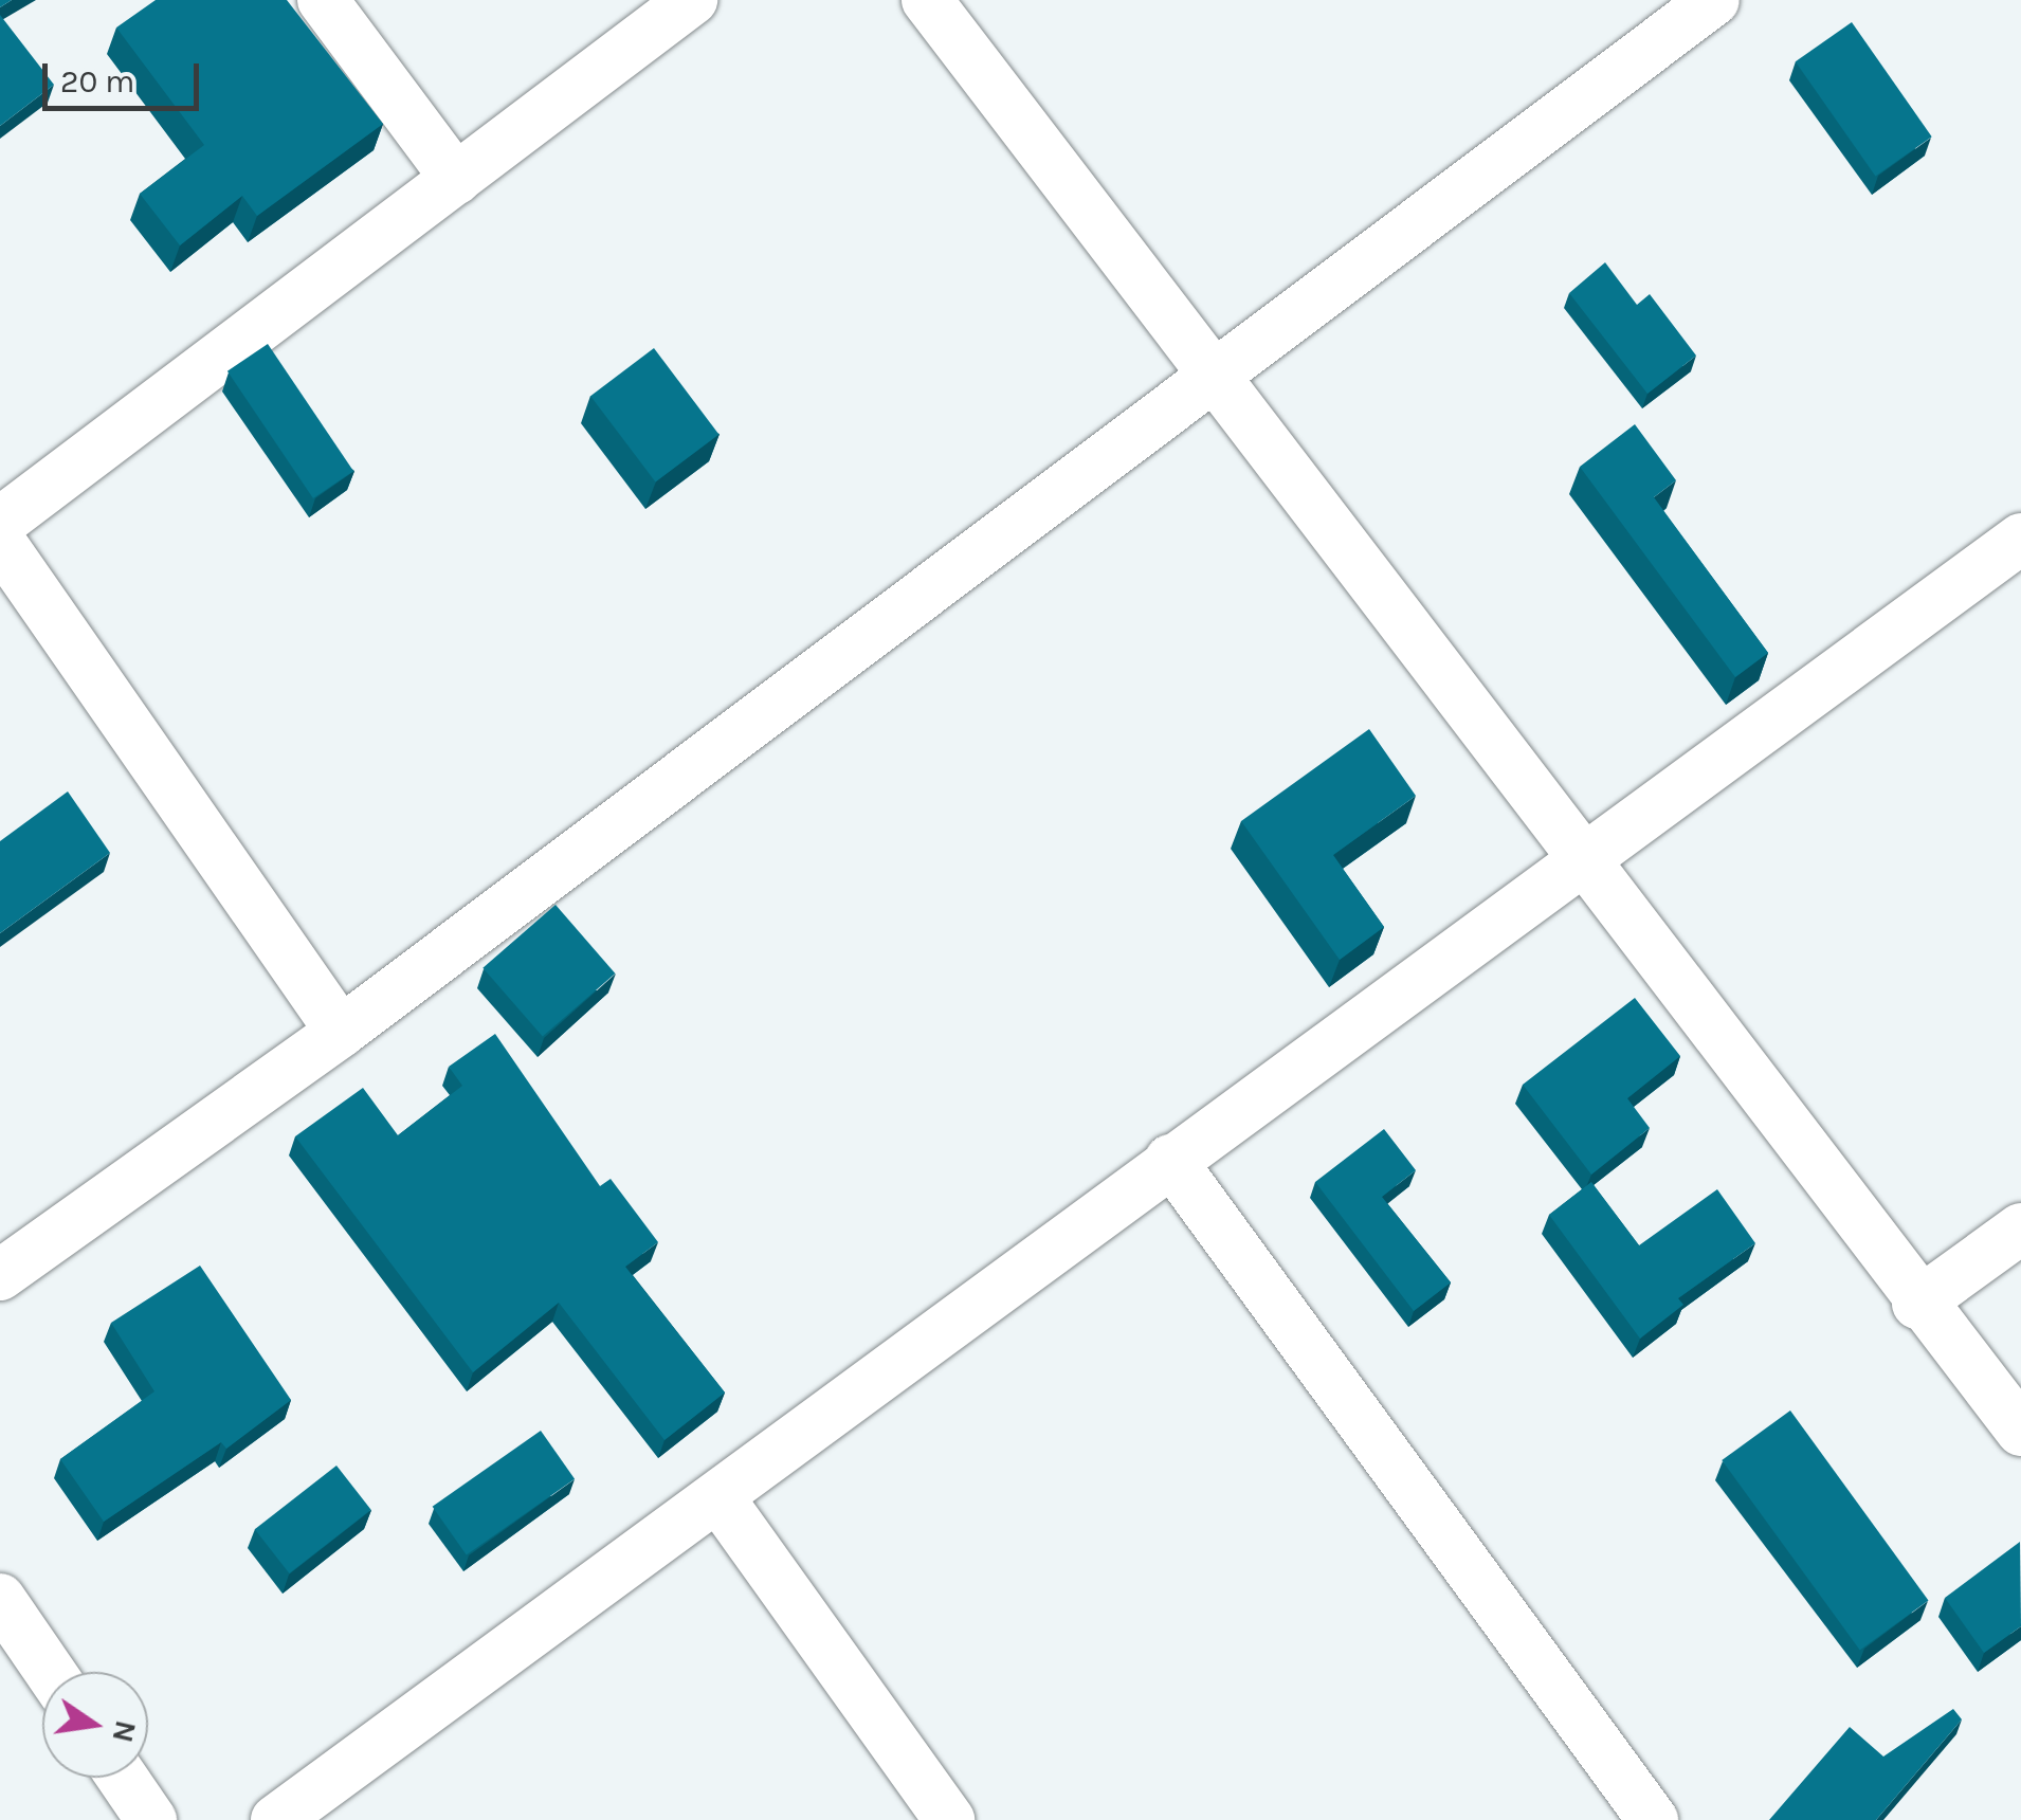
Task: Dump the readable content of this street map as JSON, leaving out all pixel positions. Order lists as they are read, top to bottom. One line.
{"scale_bar":"20 m","north":"right"}
